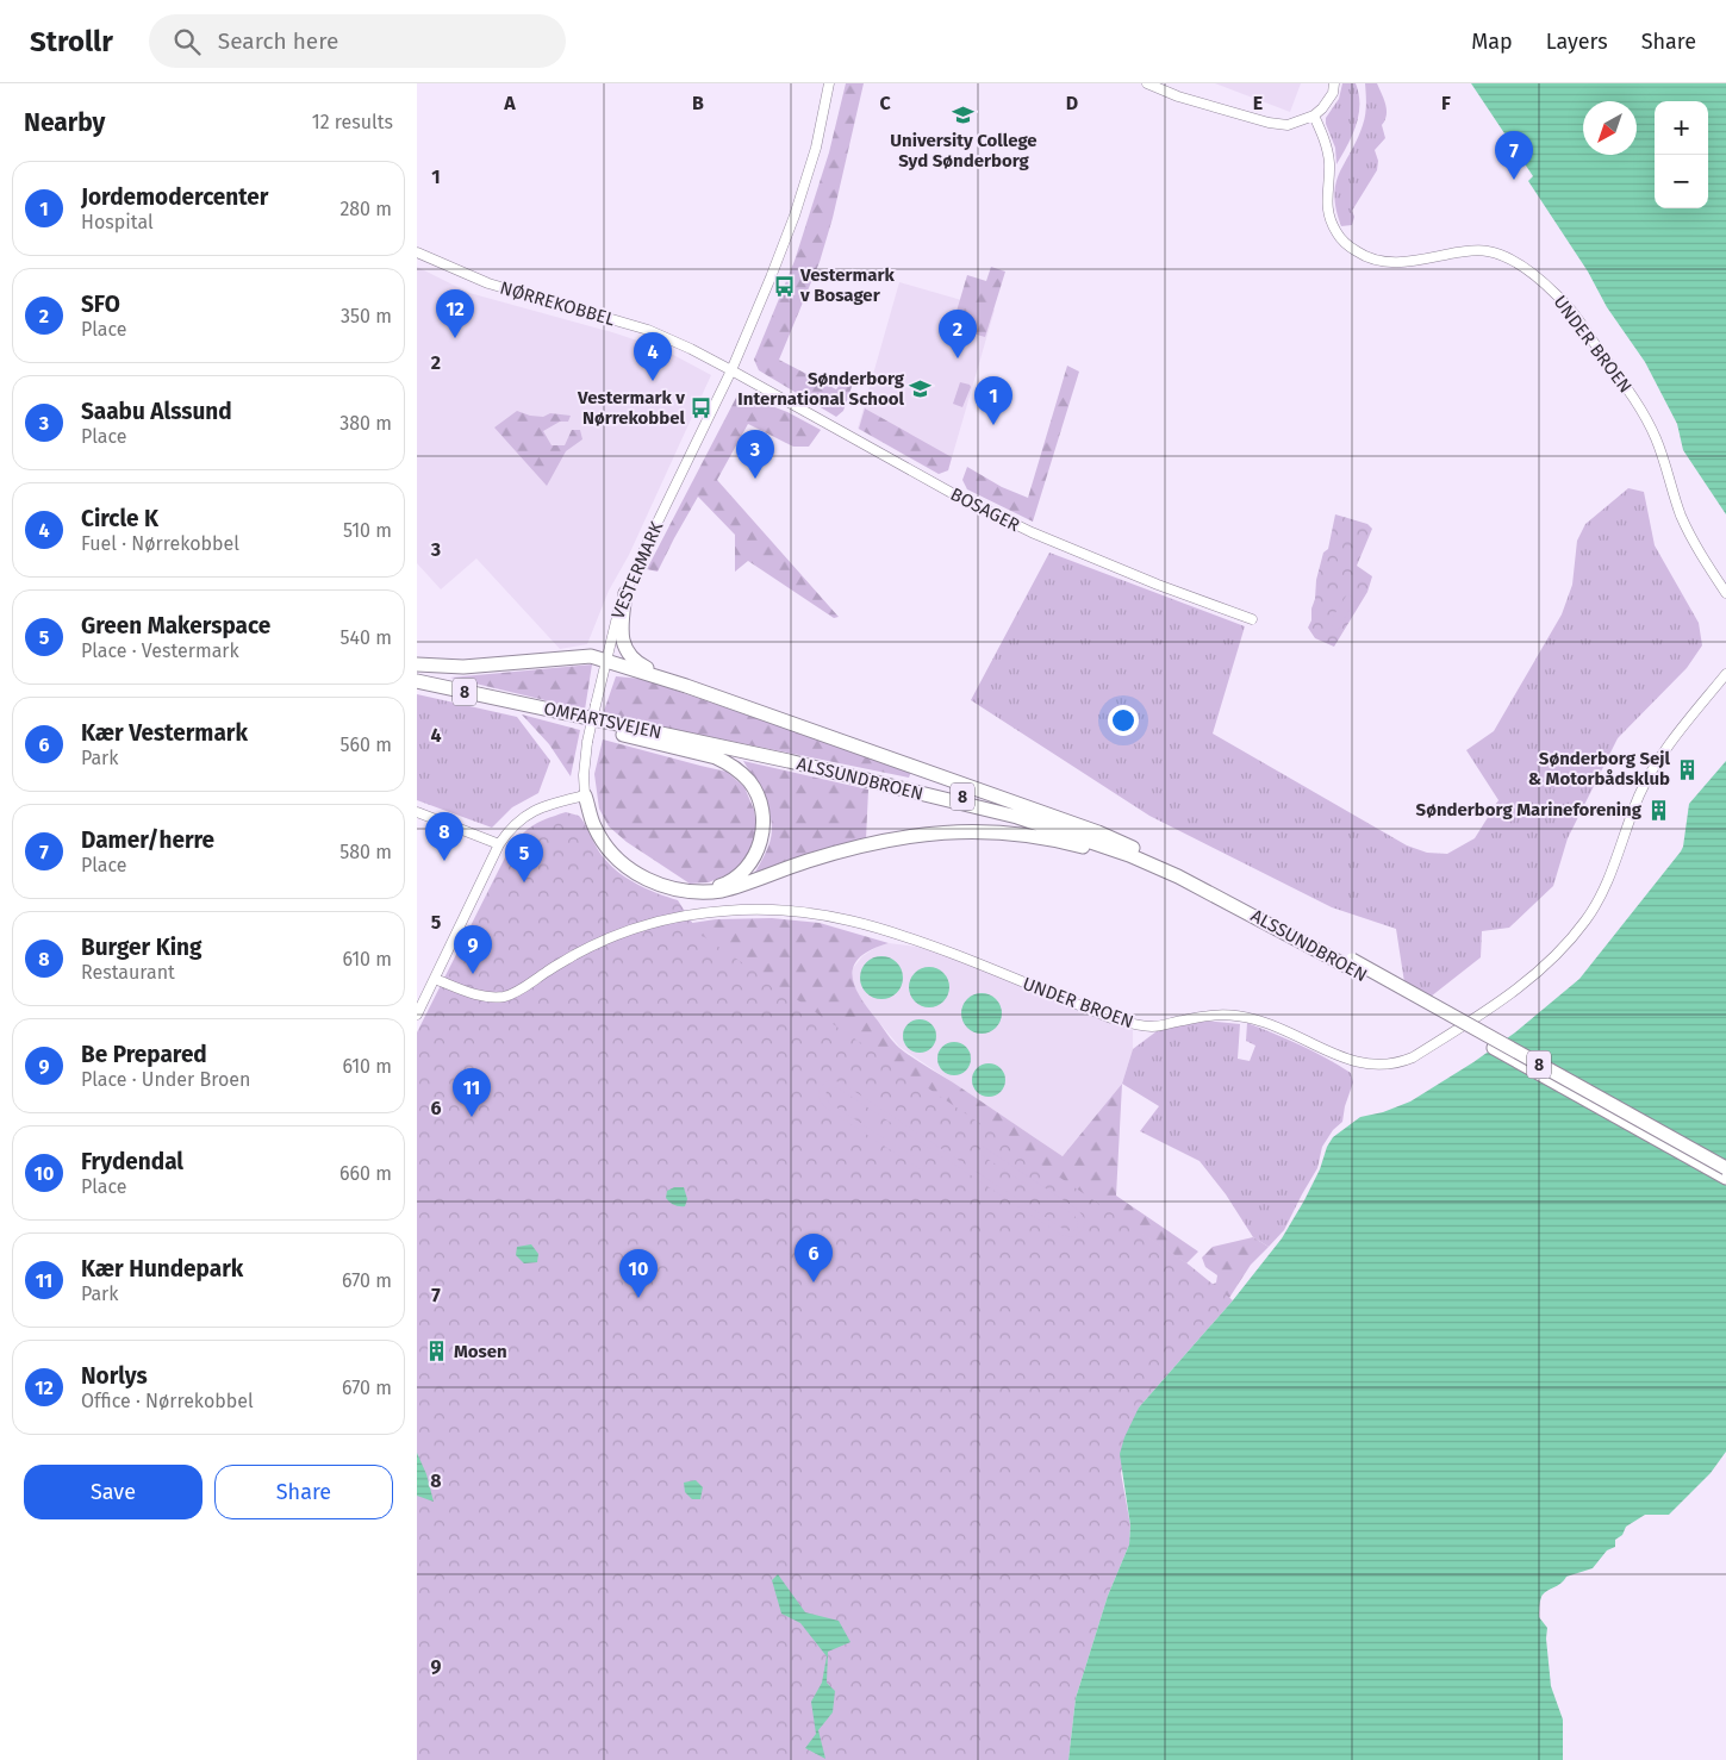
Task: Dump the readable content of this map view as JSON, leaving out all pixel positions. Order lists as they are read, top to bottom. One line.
{"streets":{"highway":["8","OMFARTSVEJEN","ALSSUNDBROEN"],"street":["NØRREKOBBEL","UNDER BROEN","BOSAGER","VESTERMARK"]},"crossings":[["NØRREKOBBEL","BOSAGER"],["NØRREKOBBEL","VESTERMARK"],["BOSAGER","VESTERMARK"],["OMFARTSVEJEN","ALSSUNDBROEN"]],"places":{"school or university":["University College Syd Sønderborg","Sønderborg International School"],"bus stop":["Vestermark v Bosager","Vestermark v Nørrekobbel"],"building":["Sønderborg Sejl & Motorbådsklub","Sønderborg Marineforening","Mosen"]},"north":"bottom left","page":{"header":"Strollr","search":"Search here","nav":["Map","Layers","Share"],"heading":["Nearby","12 results"],"map_buttons":["+","−"],"pins":["7","12","2","4","1","3","8","5","9","11","6","10"],"list":[{"mark":"1","name":"Jordemodercenter","note":"Hospital","value":"280 m"},{"mark":"2","name":"SFO","note":"Place","value":"350 m"},{"mark":"3","name":"Saabu Alssund","note":"Place","value":"380 m"},{"mark":"4","name":"Circle K","note":"Fuel · Nørrekobbel","value":"510 m"},{"mark":"5","name":"Green Makerspace","note":"Place · Vestermark","value":"540 m"},{"mark":"6","name":"Kær Vestermark","note":"Park","value":"560 m"},{"mark":"7","name":"Damer/herre","note":"Place","value":"580 m"},{"mark":"8","name":"Burger King","note":"Restaurant","value":"610 m"},{"mark":"9","name":"Be Prepared","note":"Place · Under Broen","value":"610 m"},{"mark":"10","name":"Frydendal","note":"Place","value":"660 m"},{"mark":"11","name":"Kær Hundepark","note":"Park","value":"670 m"},{"mark":"12","name":"Norlys","note":"Office · Nørrekobbel","value":"670 m"}],"buttons":["Save","Share"]},"grid":{"columns":["A","B","C","D","E","F"],"rows":["1","2","3","4","5","6","7","8","9"]}}
